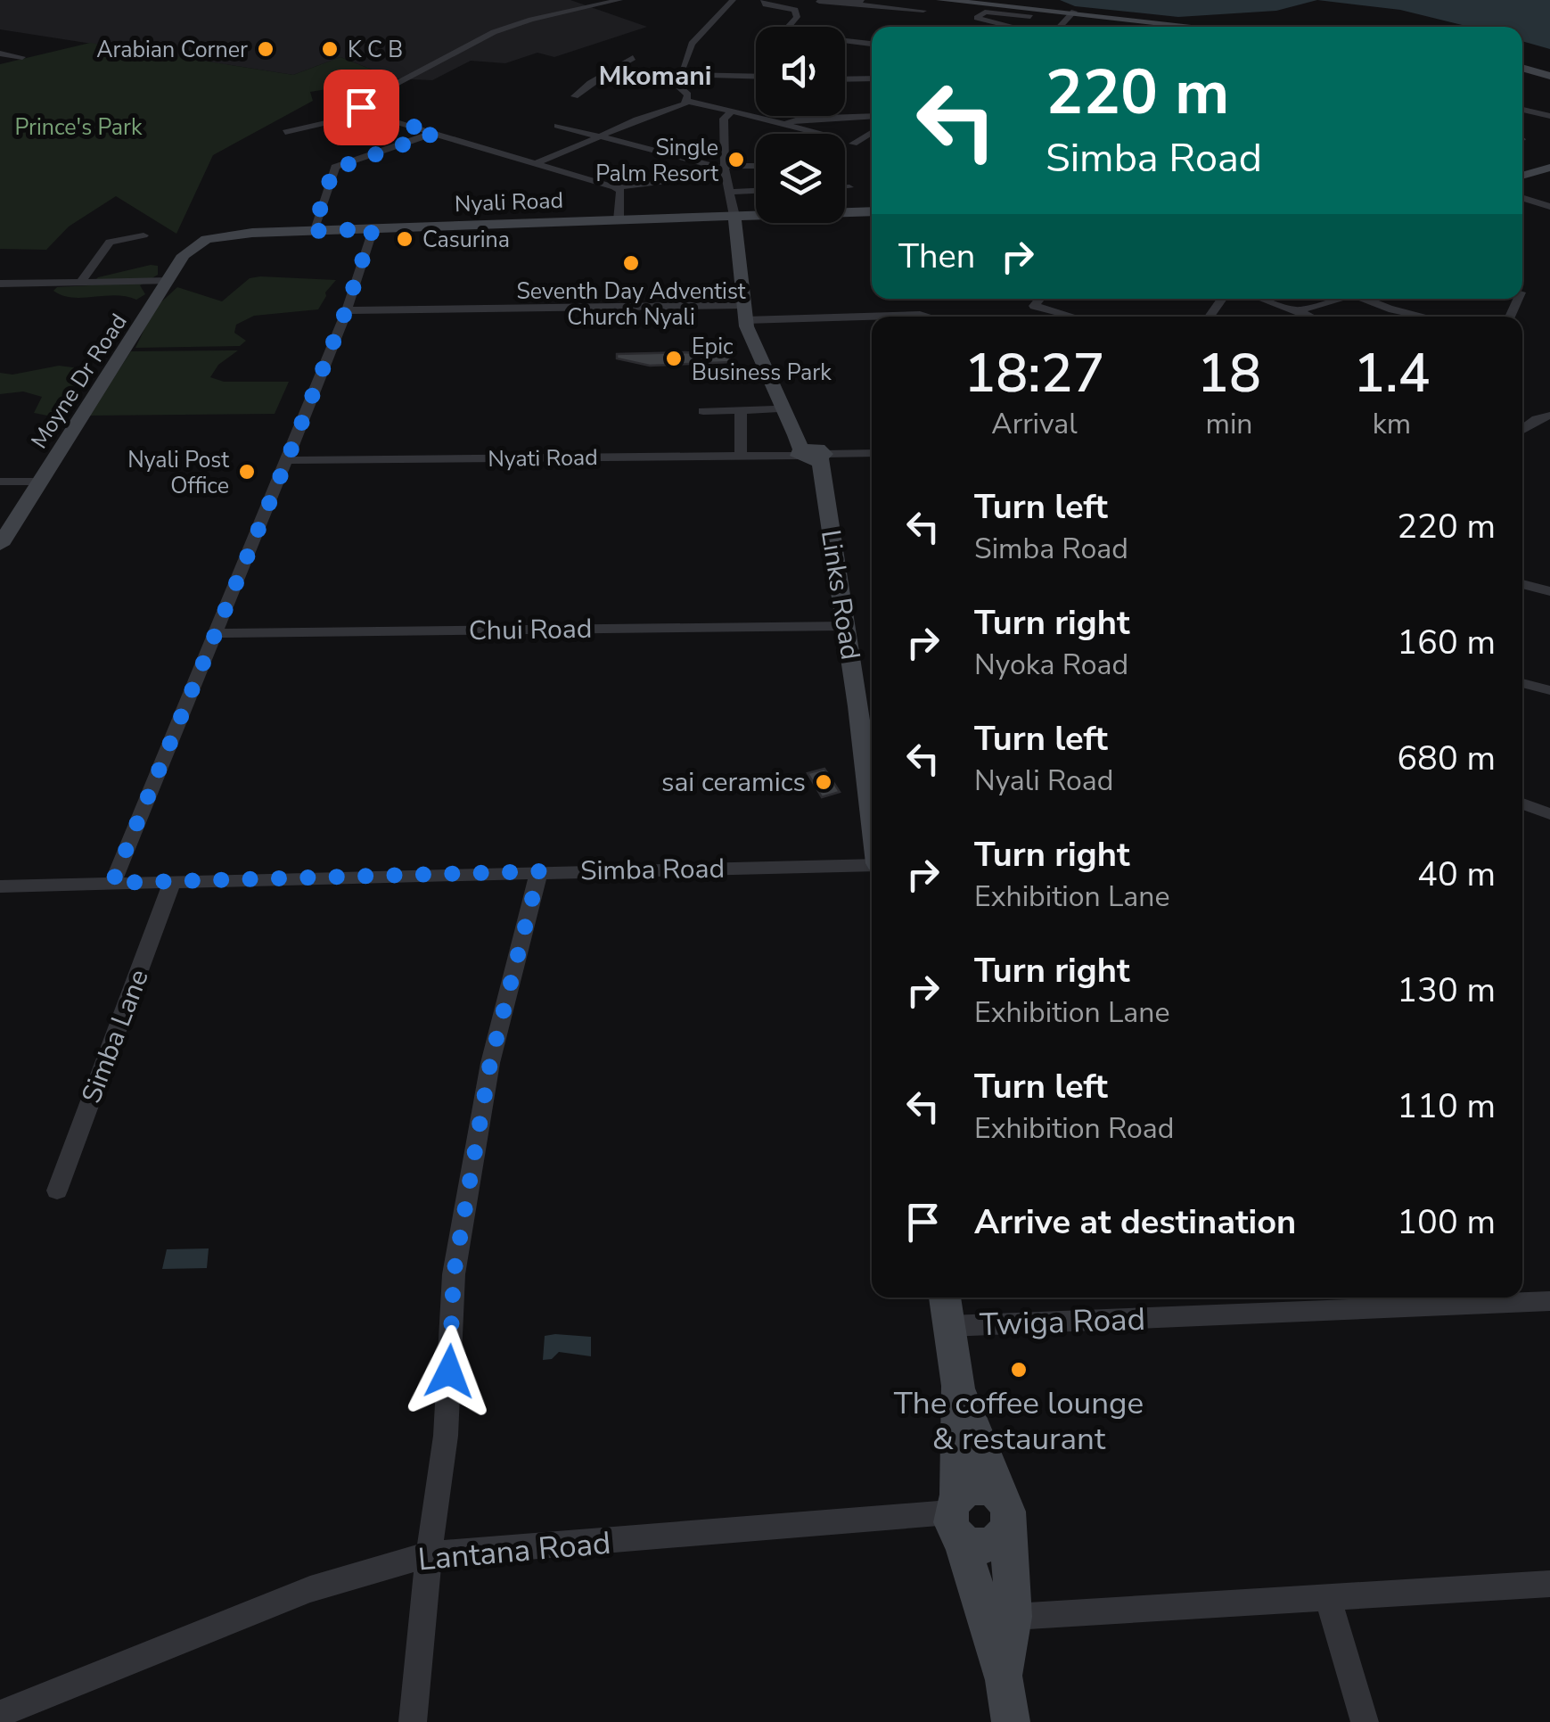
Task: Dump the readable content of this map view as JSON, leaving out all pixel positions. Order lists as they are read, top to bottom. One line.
{"streets":{"main road":["Nyali Road","Moyne Dr Road","Links Road"],"street":["Nyati Road","Chui Road","Simba Road","Simba Lane","Twiga Road","Lantana Road"]},"crossings":[["Nyali Road","Moyne Dr Road"],["Nyali Road","Links Road"],["Nyati Road","Links Road"],["Links Road","Chui Road"],["Simba Road","Simba Lane"]],"districts":["Mkomani"],"parks":["Prince's Park"],"places":["Arabian Corner","K C B","Single Palm Resort","Casurina","Seventh Day Adventist Church Nyali","Epic Business Park","Nyali Post Office","sai ceramics","The coffee lounge & restaurant"],"page":{"turn":["220 m","Simba Road"],"then":"Then","eta":["18:27","Arrival","18","min","1.4","km"],"list":[{"name":"Turn left","note":"Simba Road","value":"220 m"},{"name":"Turn right","note":"Nyoka Road","value":"160 m"},{"name":"Turn left","note":"Nyali Road","value":"680 m"},{"name":"Turn right","note":"Exhibition Lane","value":"40 m"},{"name":"Turn right","note":"Exhibition Lane","value":"130 m"},{"name":"Turn left","note":"Exhibition Road","value":"110 m"},{"name":"Arrive at destination","value":"100 m"}]}}
